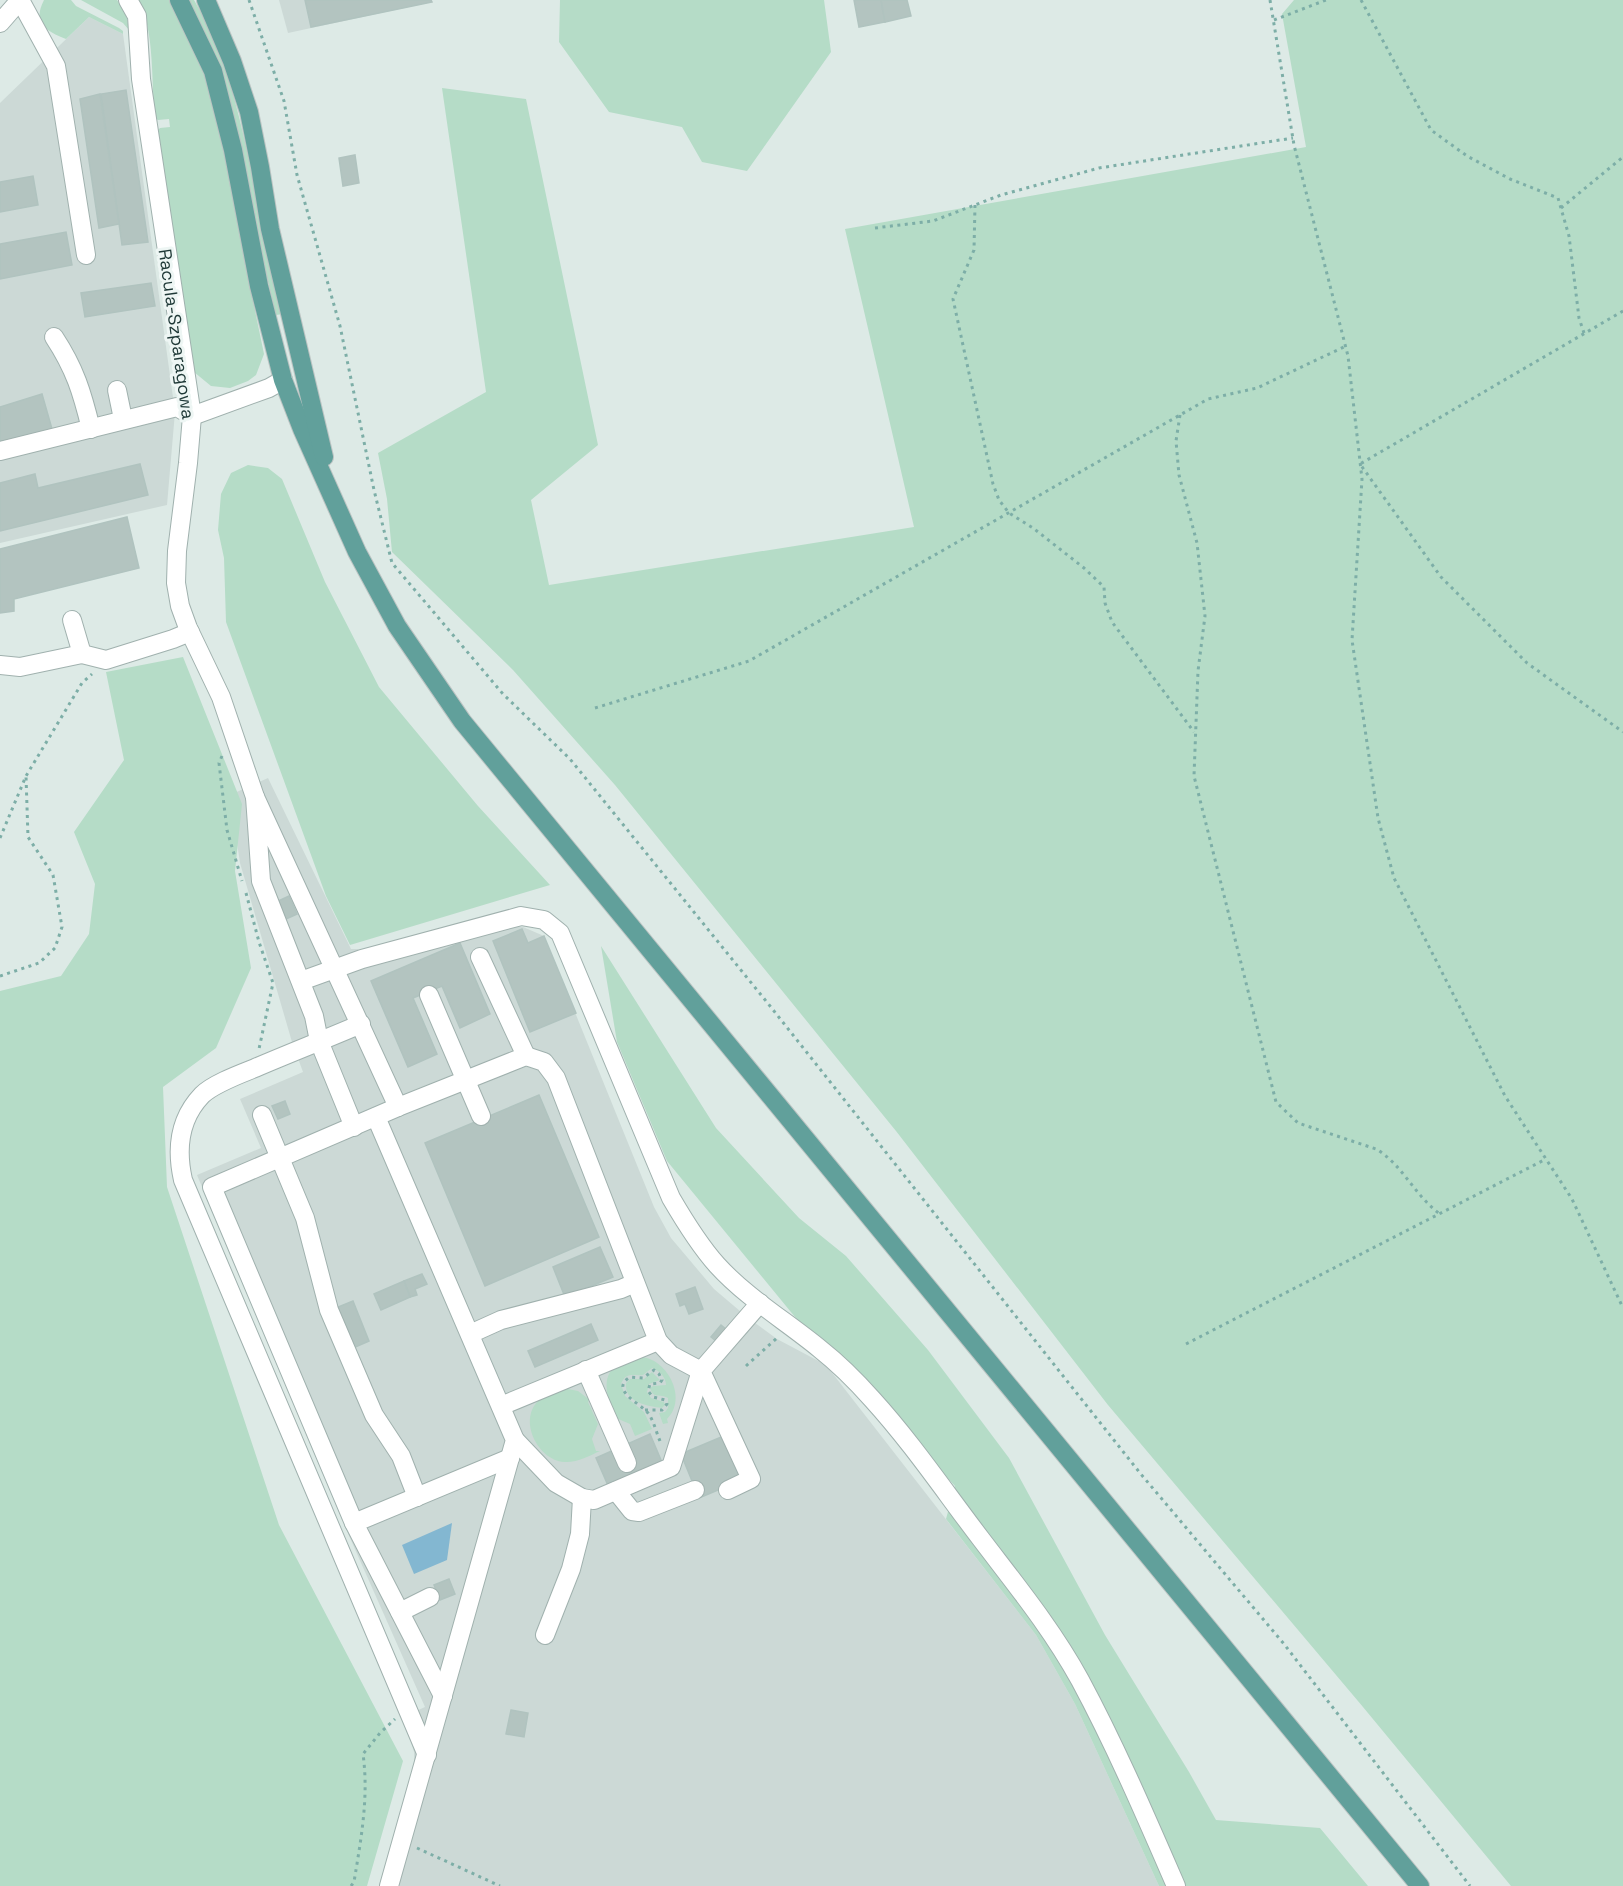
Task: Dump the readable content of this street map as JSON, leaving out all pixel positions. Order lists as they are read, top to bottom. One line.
{"streets":{"street":["Racula-Szparagowa"]}}
